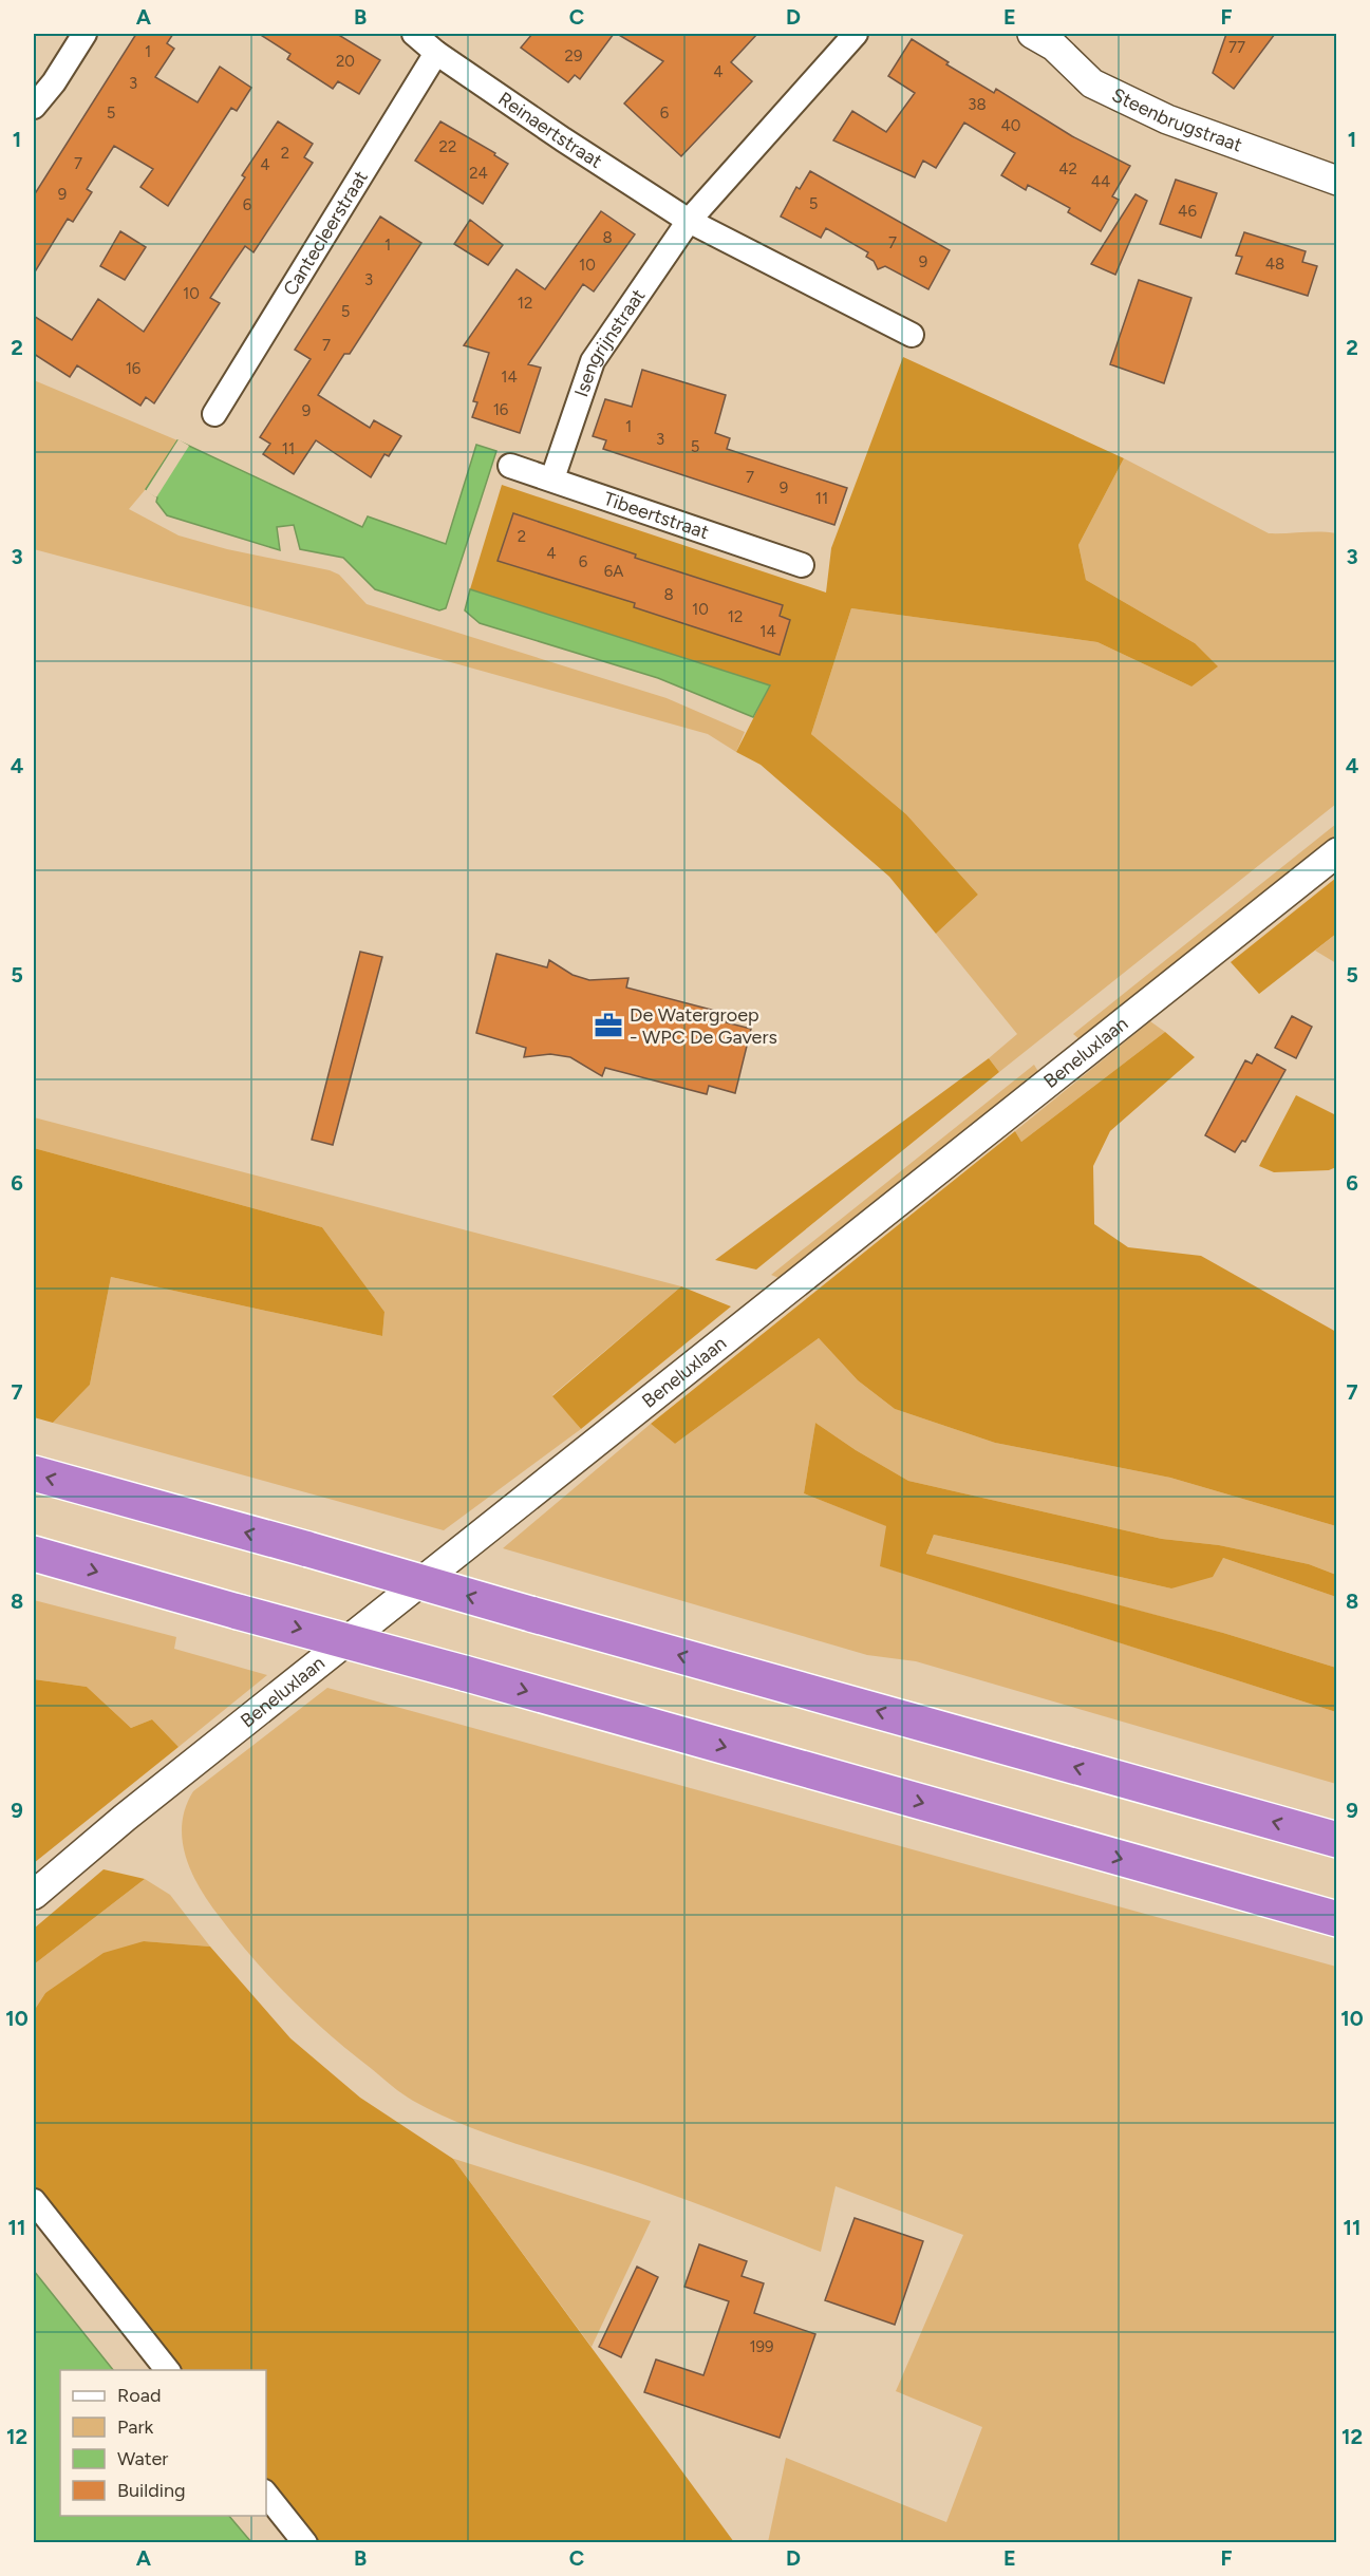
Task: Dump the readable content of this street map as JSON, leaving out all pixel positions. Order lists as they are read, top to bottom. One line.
{"streets":{"street":["Steenbrugstraat","Reinaertstraat","Cantecleerstraat","Isengrijnstraat","Tibeertstraat","Beneluxlaan"]},"crossings":[["Reinaertstraat","Cantecleerstraat"],["Reinaertstraat","Isengrijnstraat"],["Isengrijnstraat","Tibeertstraat"]],"places":{"office":["De Watergroep - WPC De Gavers"]},"house_numbers":["77","1","29","20","4","3","38","5","6","40","22","2","7","4","42","24","44","9","5","6","46","8","7","1","9","48","10","3","10","12","5","7","16","14","16","9","1","3","5","11","7","9","11","2","4","6","6A","8","10","12","14","199"],"legend":["Road","Park","Water","Building"],"grid":{"columns":["A","B","C","D","E","F"],"rows":["1","2","3","4","5","6","7","8","9","10","11","12"]}}
